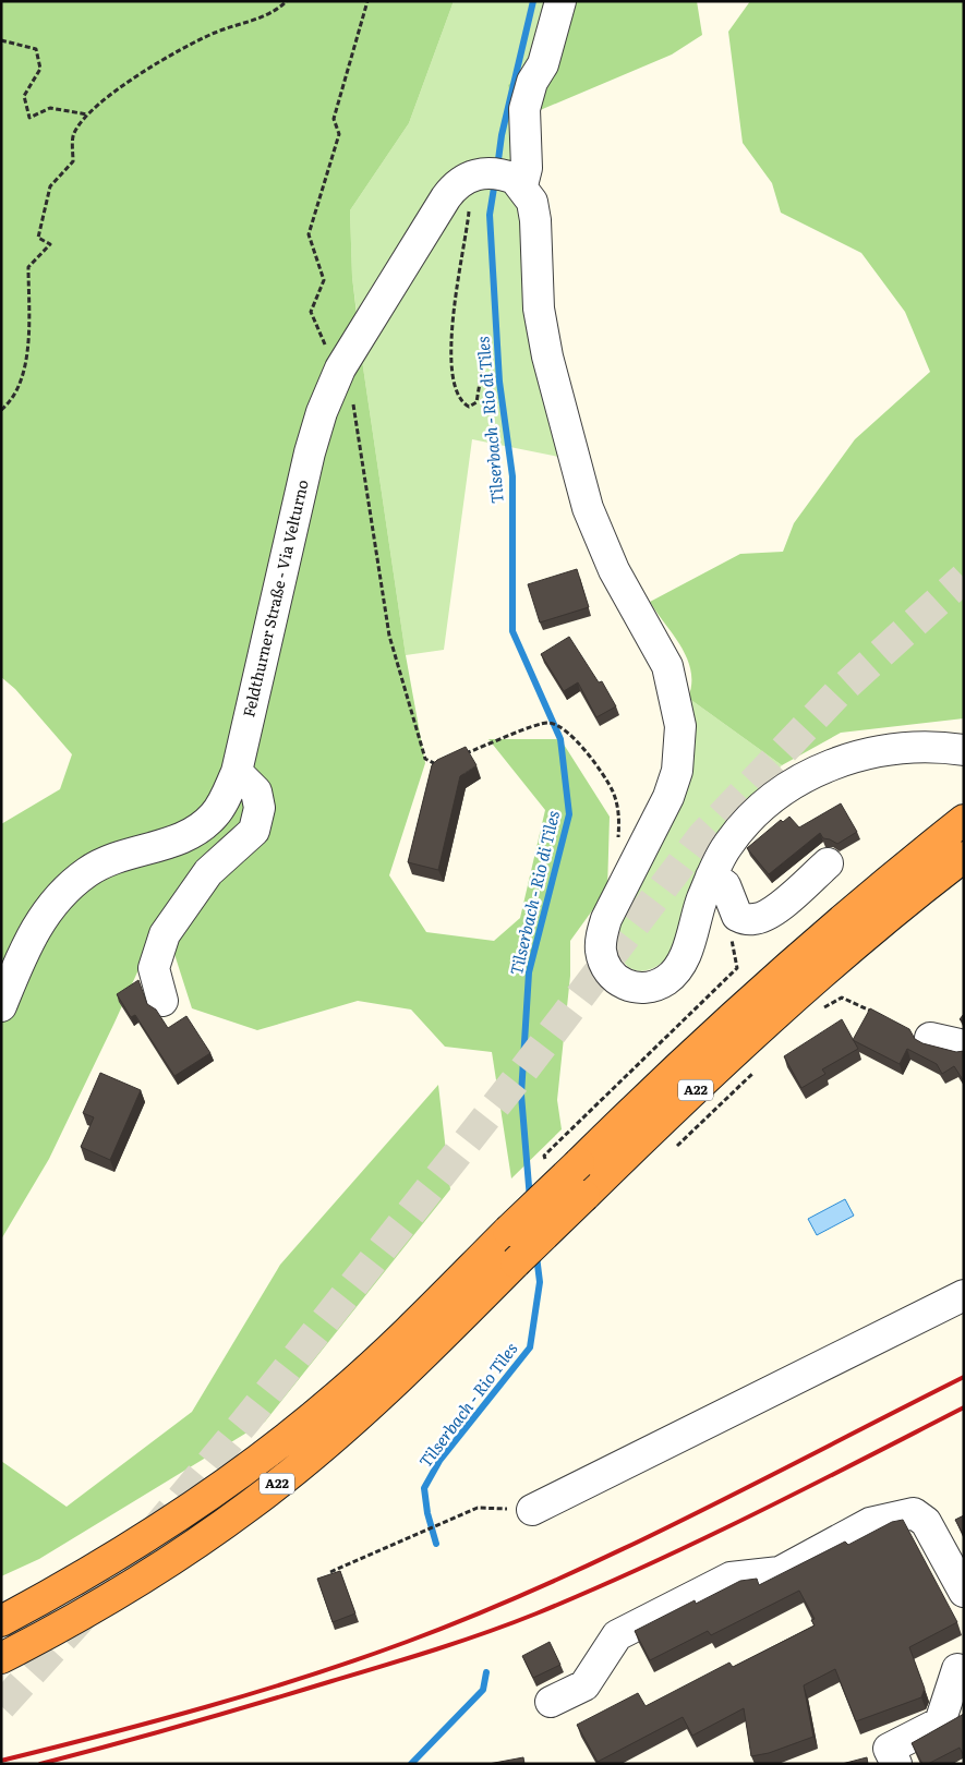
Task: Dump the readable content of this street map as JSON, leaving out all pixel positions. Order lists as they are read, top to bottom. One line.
{"streets":{"highway":["A22"],"street":["Feldthurner Straße - Via Velturno"]},"water":["Tilserbach - Rio di Tiles","Tilserbach - Rio Tiles"]}
